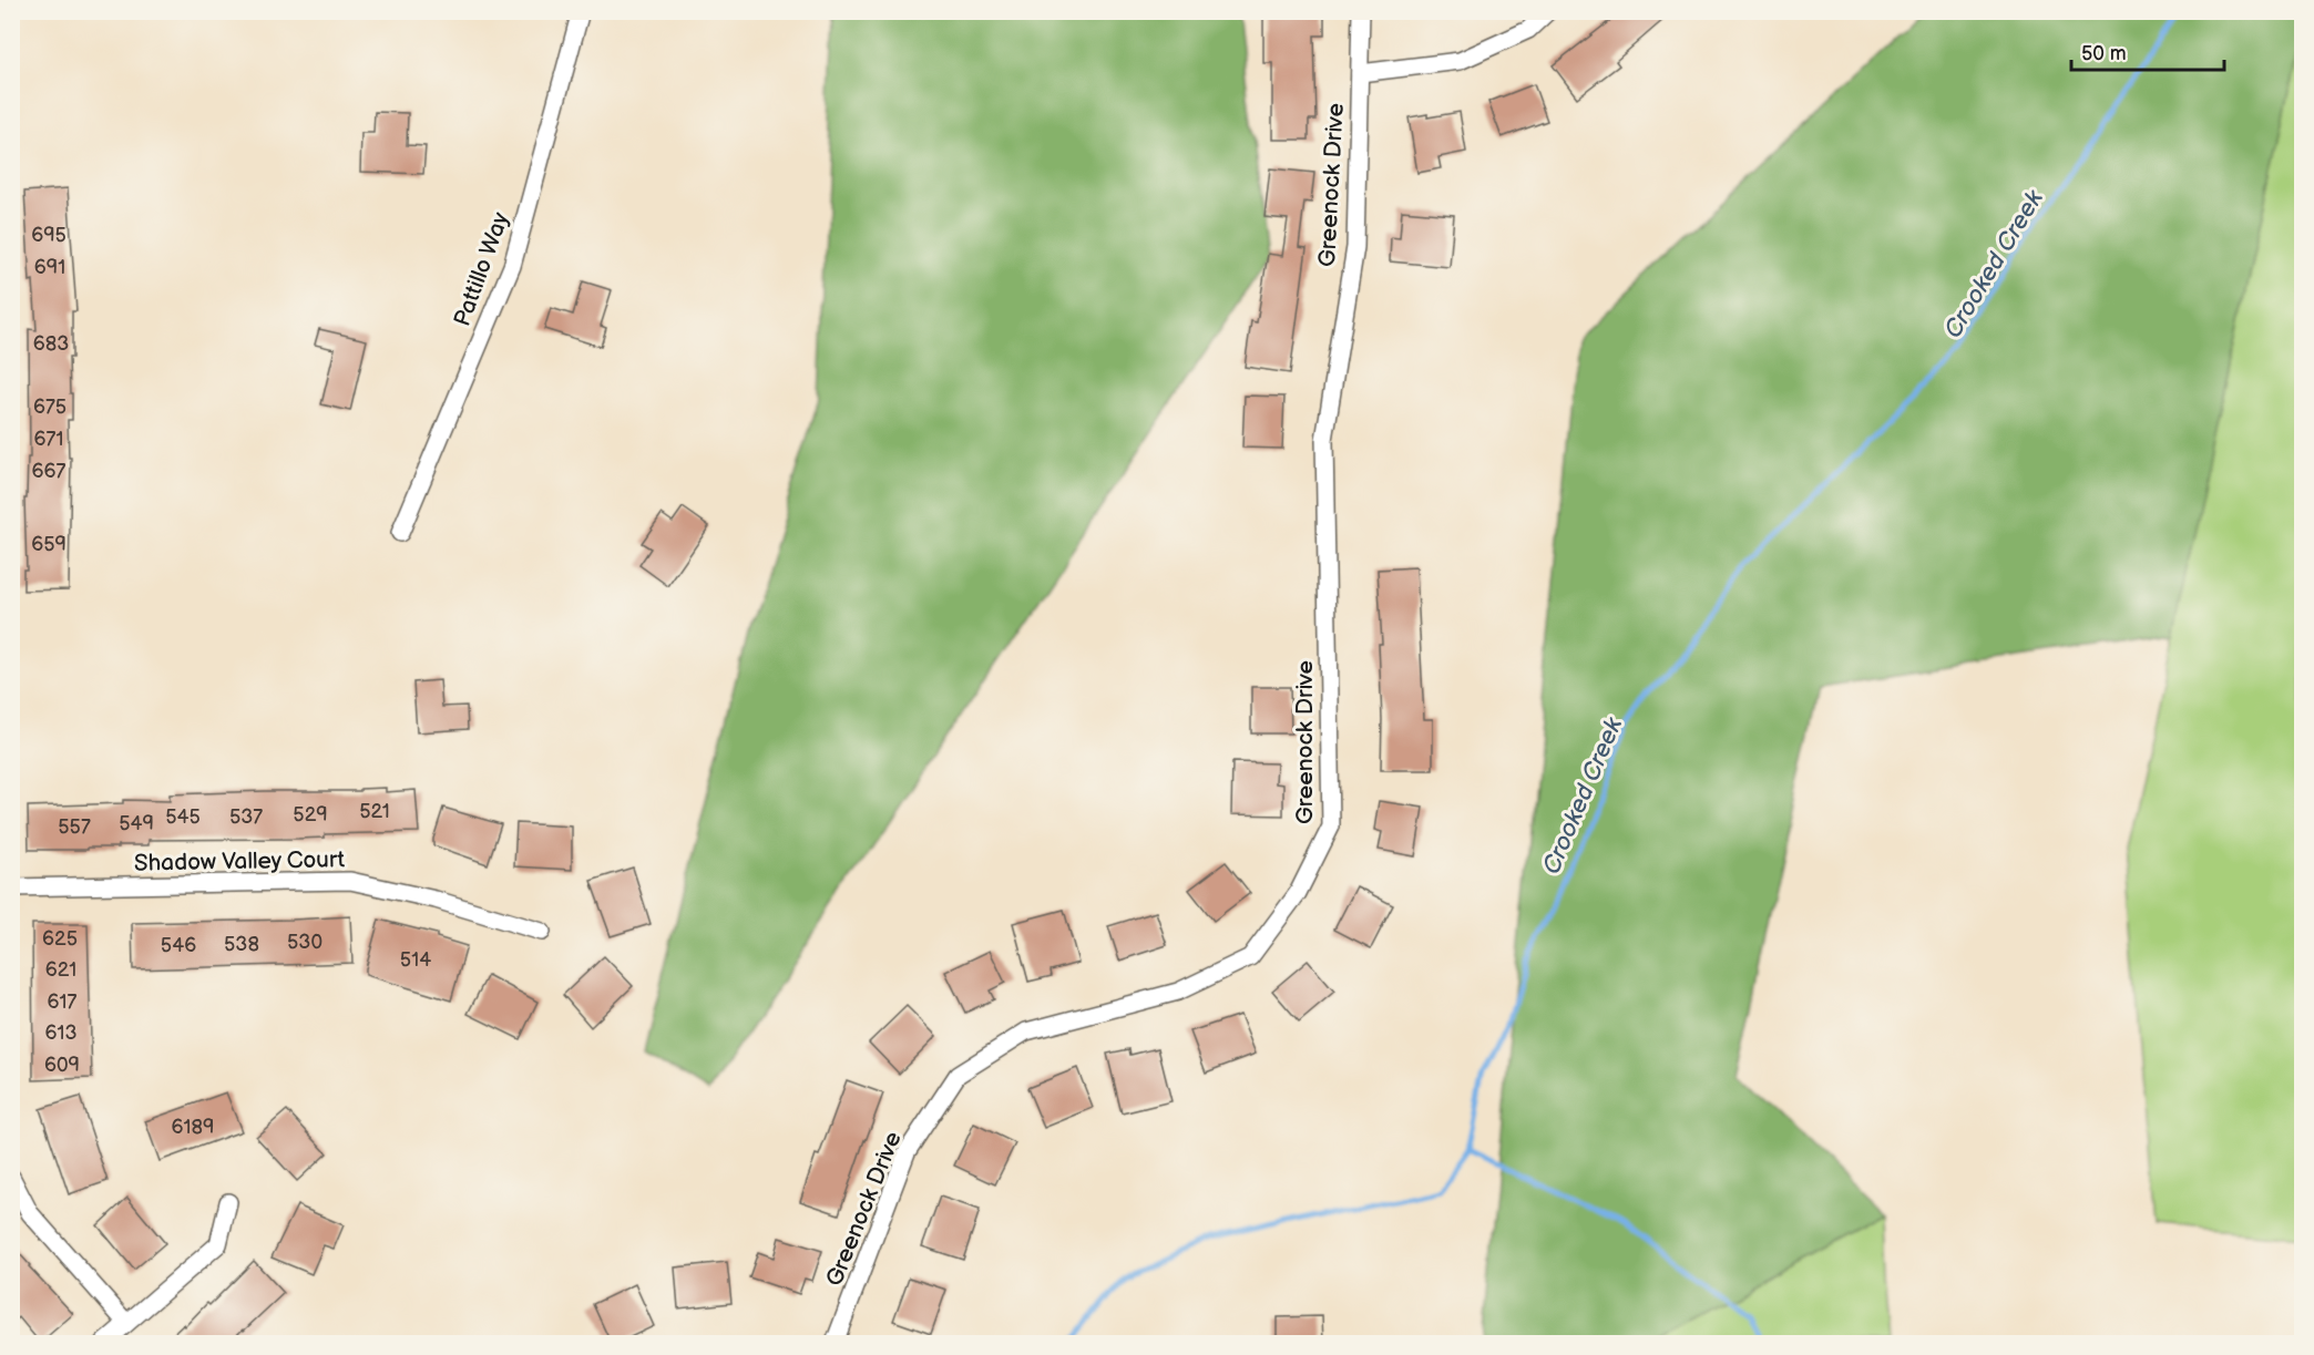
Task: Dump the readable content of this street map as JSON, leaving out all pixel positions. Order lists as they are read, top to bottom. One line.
{"streets":{"street":["Greenock Drive","Pattillo Way","Shadow Valley Court"]},"water":["Crooked Creek"],"house_numbers":["695","691","683","675","671","667","659","521","529","545","537","549","557","625","530","538","546","514","621","617","613","609","6189"],"scale_bar":"50 m"}
